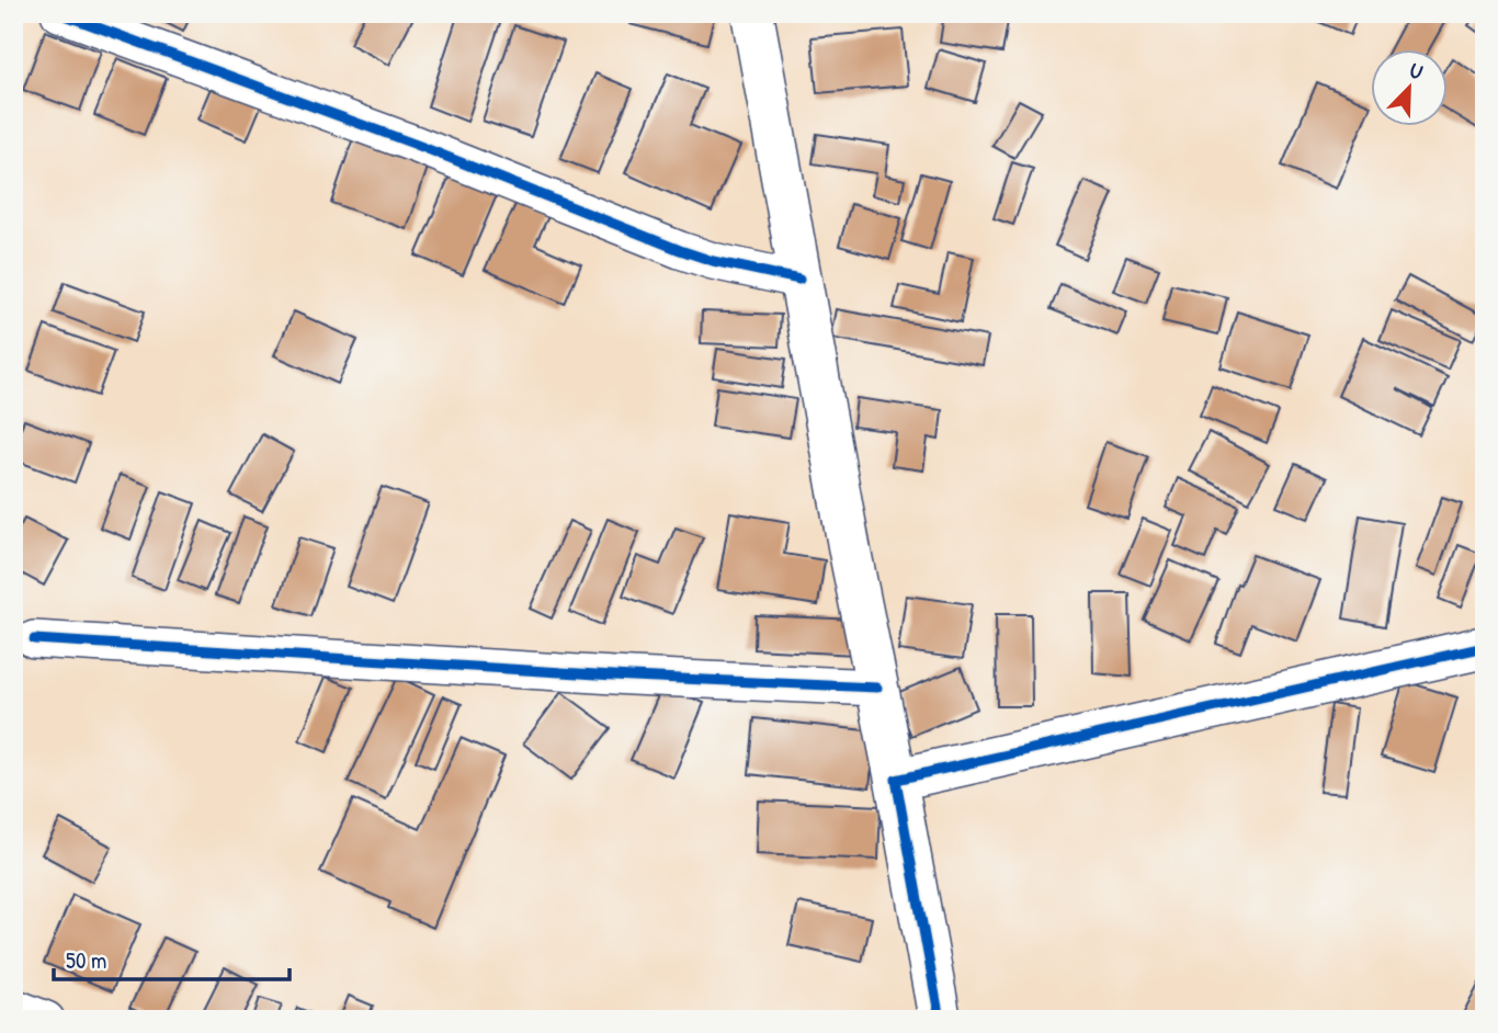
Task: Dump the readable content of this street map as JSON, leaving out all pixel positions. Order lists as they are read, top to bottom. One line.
{"scale_bar":"50 m","north":"top right"}
